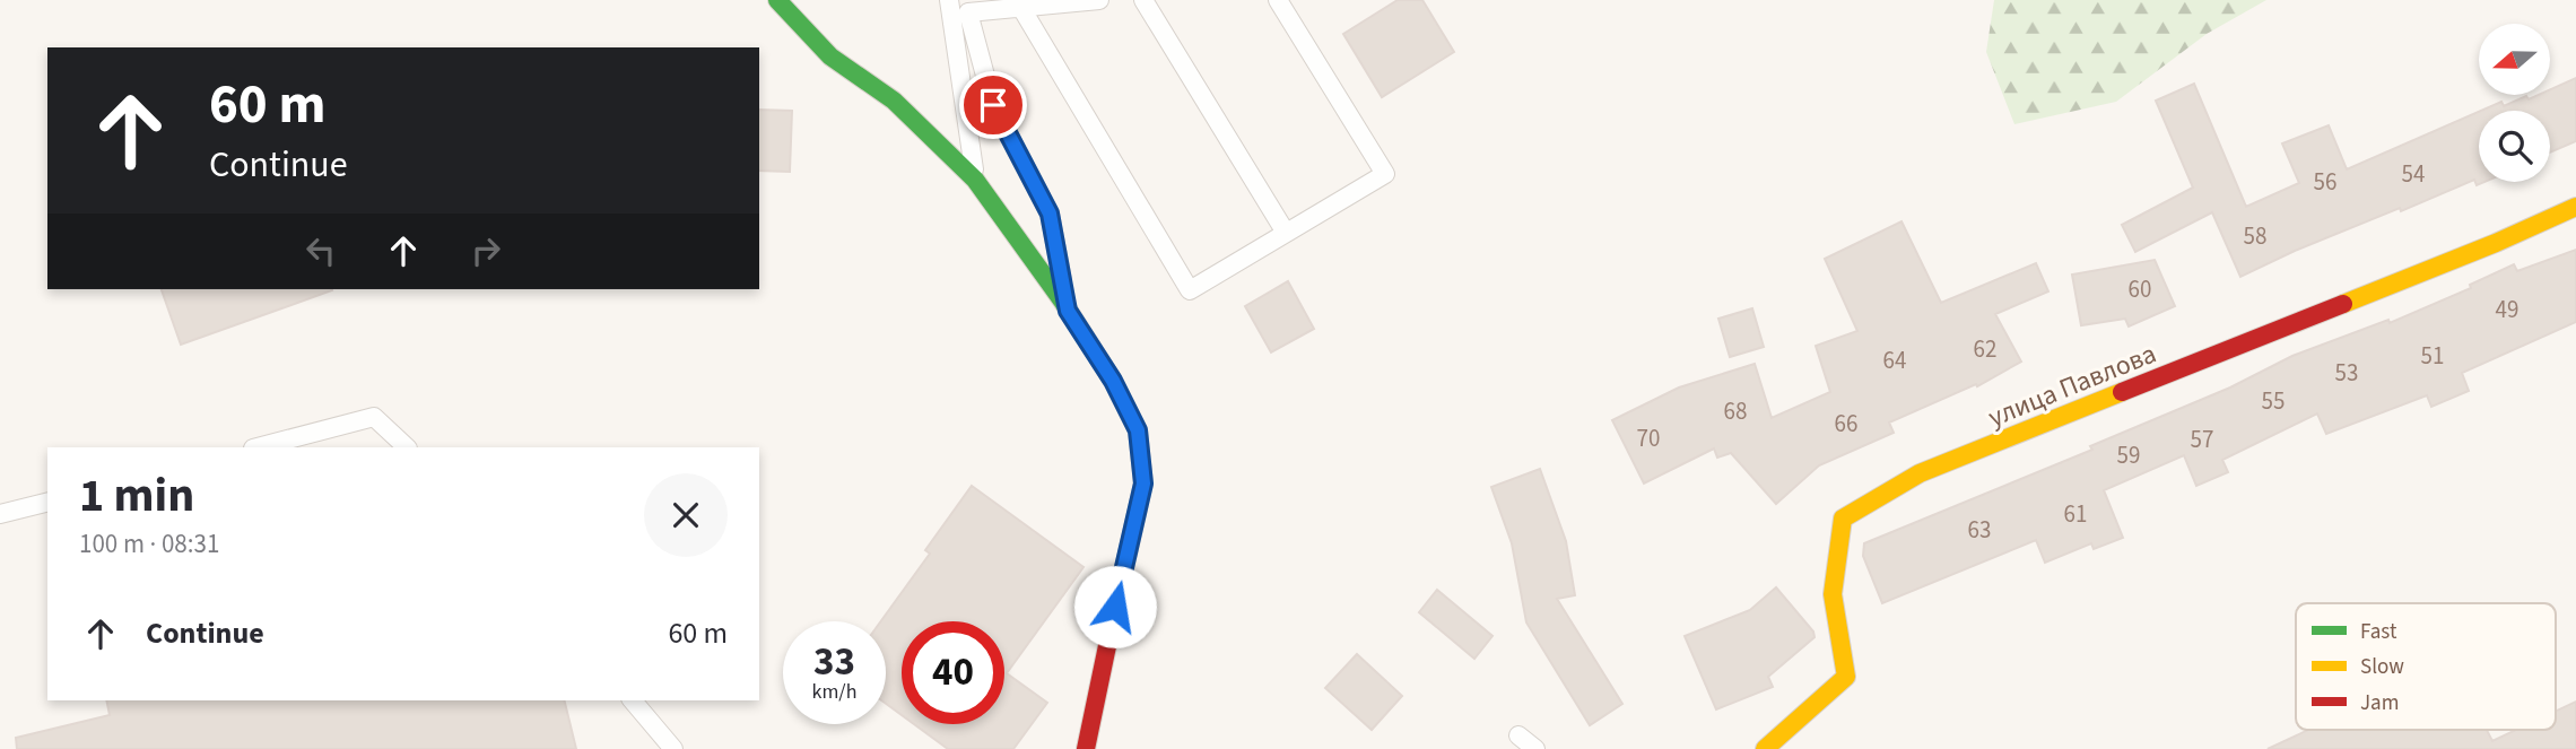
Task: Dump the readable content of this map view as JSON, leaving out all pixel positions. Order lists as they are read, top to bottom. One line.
{"streets":{"street":["улица Павлова"]},"house_numbers":["54","56","58","60","49","62","51","64","53","55","68","66","70","57","59","61","63"],"legend":["Fast","Slow","Jam"],"north":"left","page":{"turn":["60 m","Continue"],"heading":["1 min","100 m · 08:31"],"list":[{"name":"Continue","value":"60 m"}],"speed":"33 km/h","limit":"40"}}
